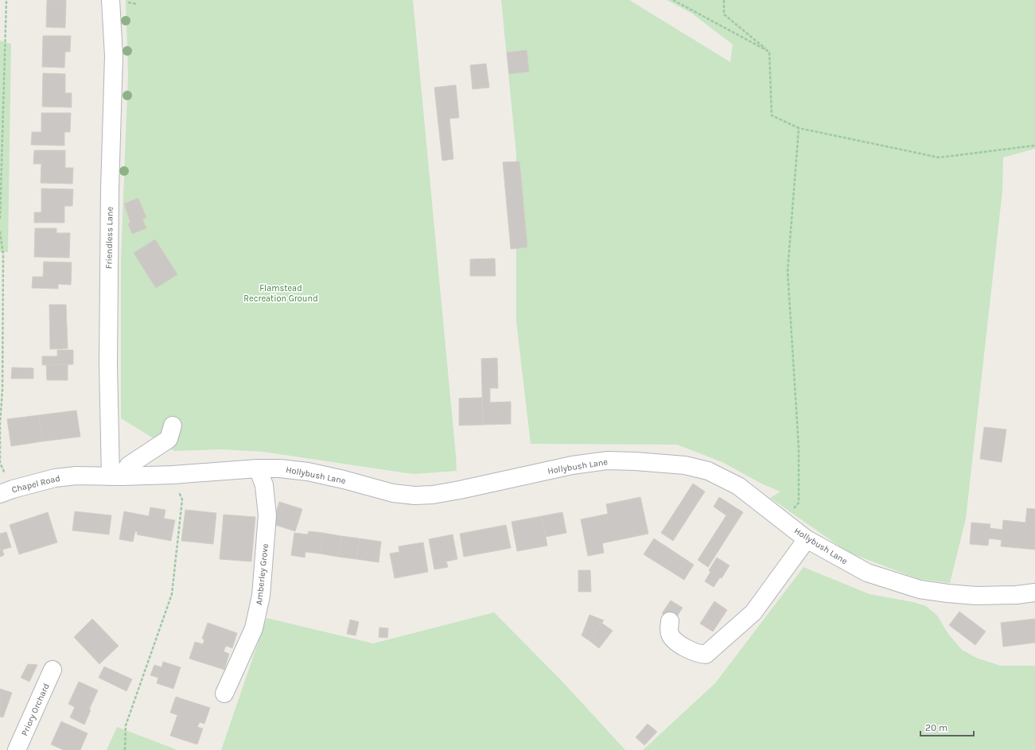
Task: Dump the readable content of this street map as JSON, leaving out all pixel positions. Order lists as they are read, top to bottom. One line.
{"streets":{"street":["Friendless Lane","Hollybush Lane","Chapel Road","Amberley Grove","Priory Orchard"]},"crossings":[["Friendless Lane","Hollybush Lane"],["Friendless Lane","Chapel Road"],["Hollybush Lane","Chapel Road"],["Hollybush Lane","Amberley Grove"]],"parks":["Flamstead Recreation Ground"],"scale_bar":"20 m"}
